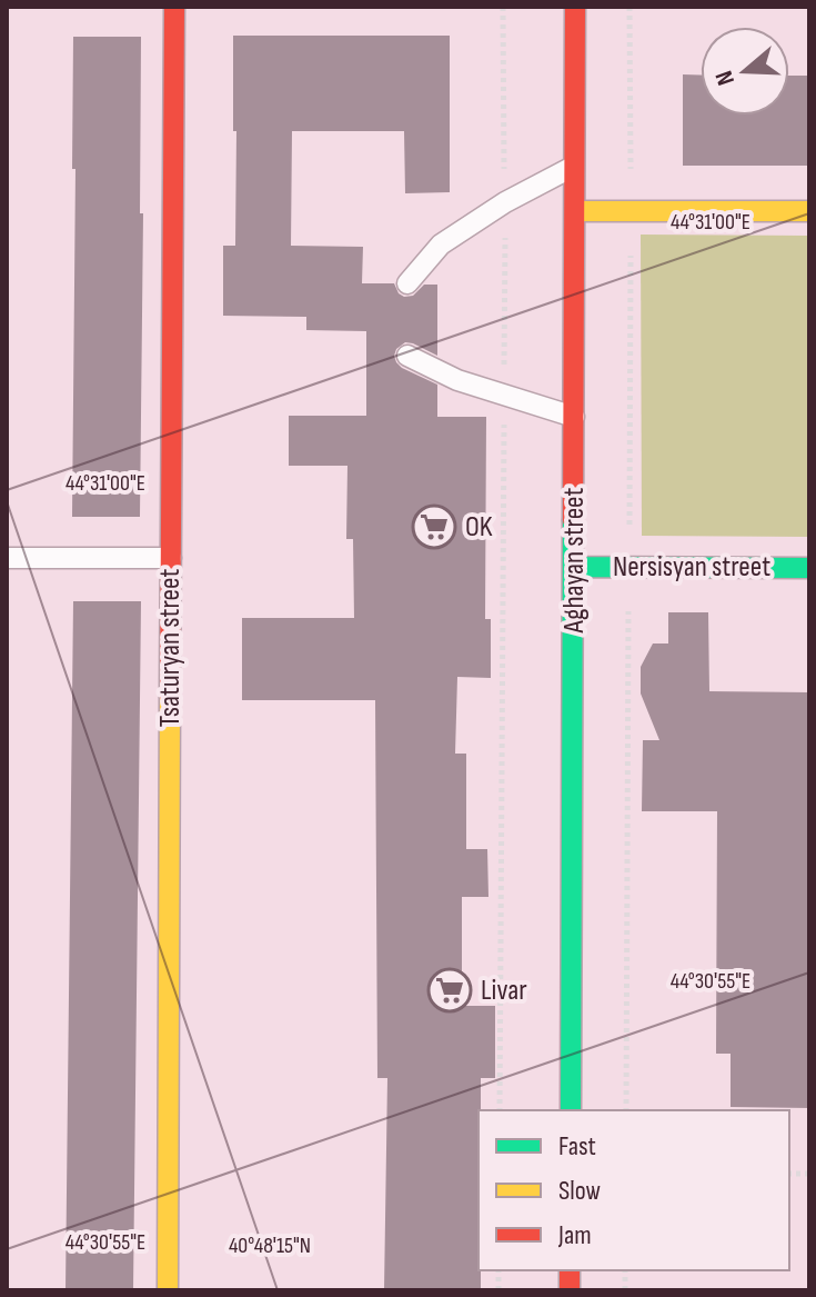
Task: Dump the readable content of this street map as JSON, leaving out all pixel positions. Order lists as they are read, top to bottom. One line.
{"streets":{"main road":["Aghayan street","Nersisyan street","Tsaturyan street"]},"crossings":[["Aghayan street","Nersisyan street"]],"places":{"supermarket":["OK","Livar"]},"legend":["Fast","Slow","Jam"],"north":"left","coordinates":["44°31'00\"E","44°30'55\"E","40°48'15\"N"]}
